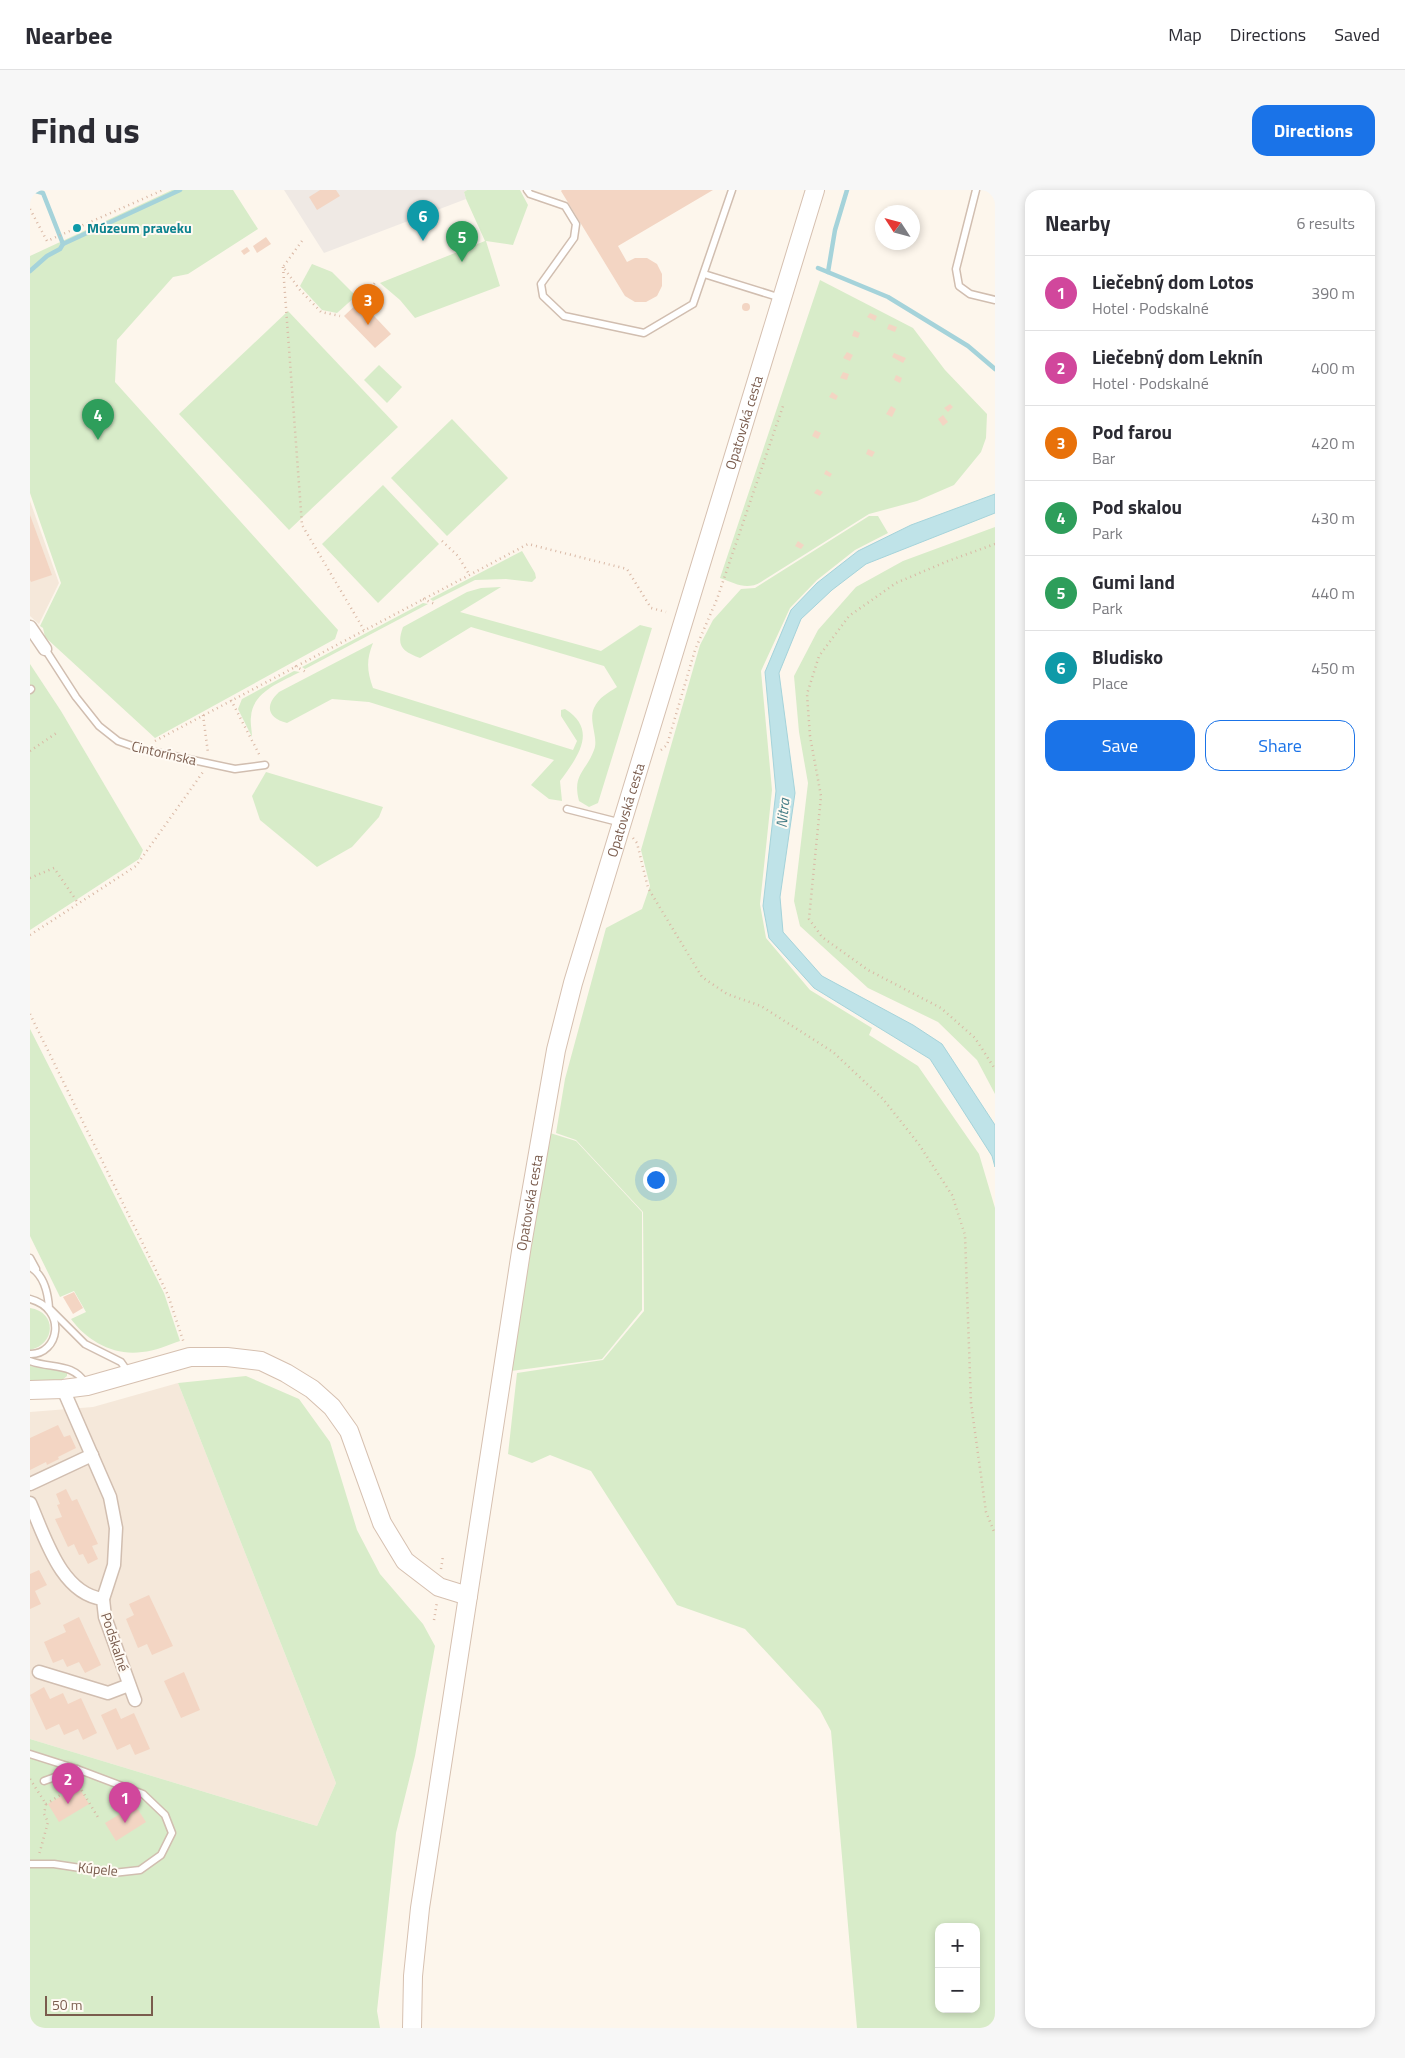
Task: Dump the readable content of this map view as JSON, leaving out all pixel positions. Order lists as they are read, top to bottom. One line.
{"streets":{"street":["Opatovská cesta","Cintorínska","Podskalné"],"lane":["Kúpele"]},"water":["Nitra"],"places":["Múzeum praveku"],"scale_bar":"50 m","north":"top left","page":{"header":"Nearbee","nav":["Map","Directions","Saved"],"title":"Find us","buttons":["Directions",["Save","Share"]],"heading":["Nearby","6 results"],"pins":["6","5","3","4","2","1"],"list":[{"mark":"1","name":"Liečebný dom Lotos","note":"Hotel · Podskalné","value":"390 m"},{"mark":"2","name":"Liečebný dom Leknín","note":"Hotel · Podskalné","value":"400 m"},{"mark":"3","name":"Pod farou","note":"Bar","value":"420 m"},{"mark":"4","name":"Pod skalou","note":"Park","value":"430 m"},{"mark":"5","name":"Gumi land","note":"Park","value":"440 m"},{"mark":"6","name":"Bludisko","note":"Place","value":"450 m"}],"map_buttons":["+","−"],"scale":"50 m"}}
